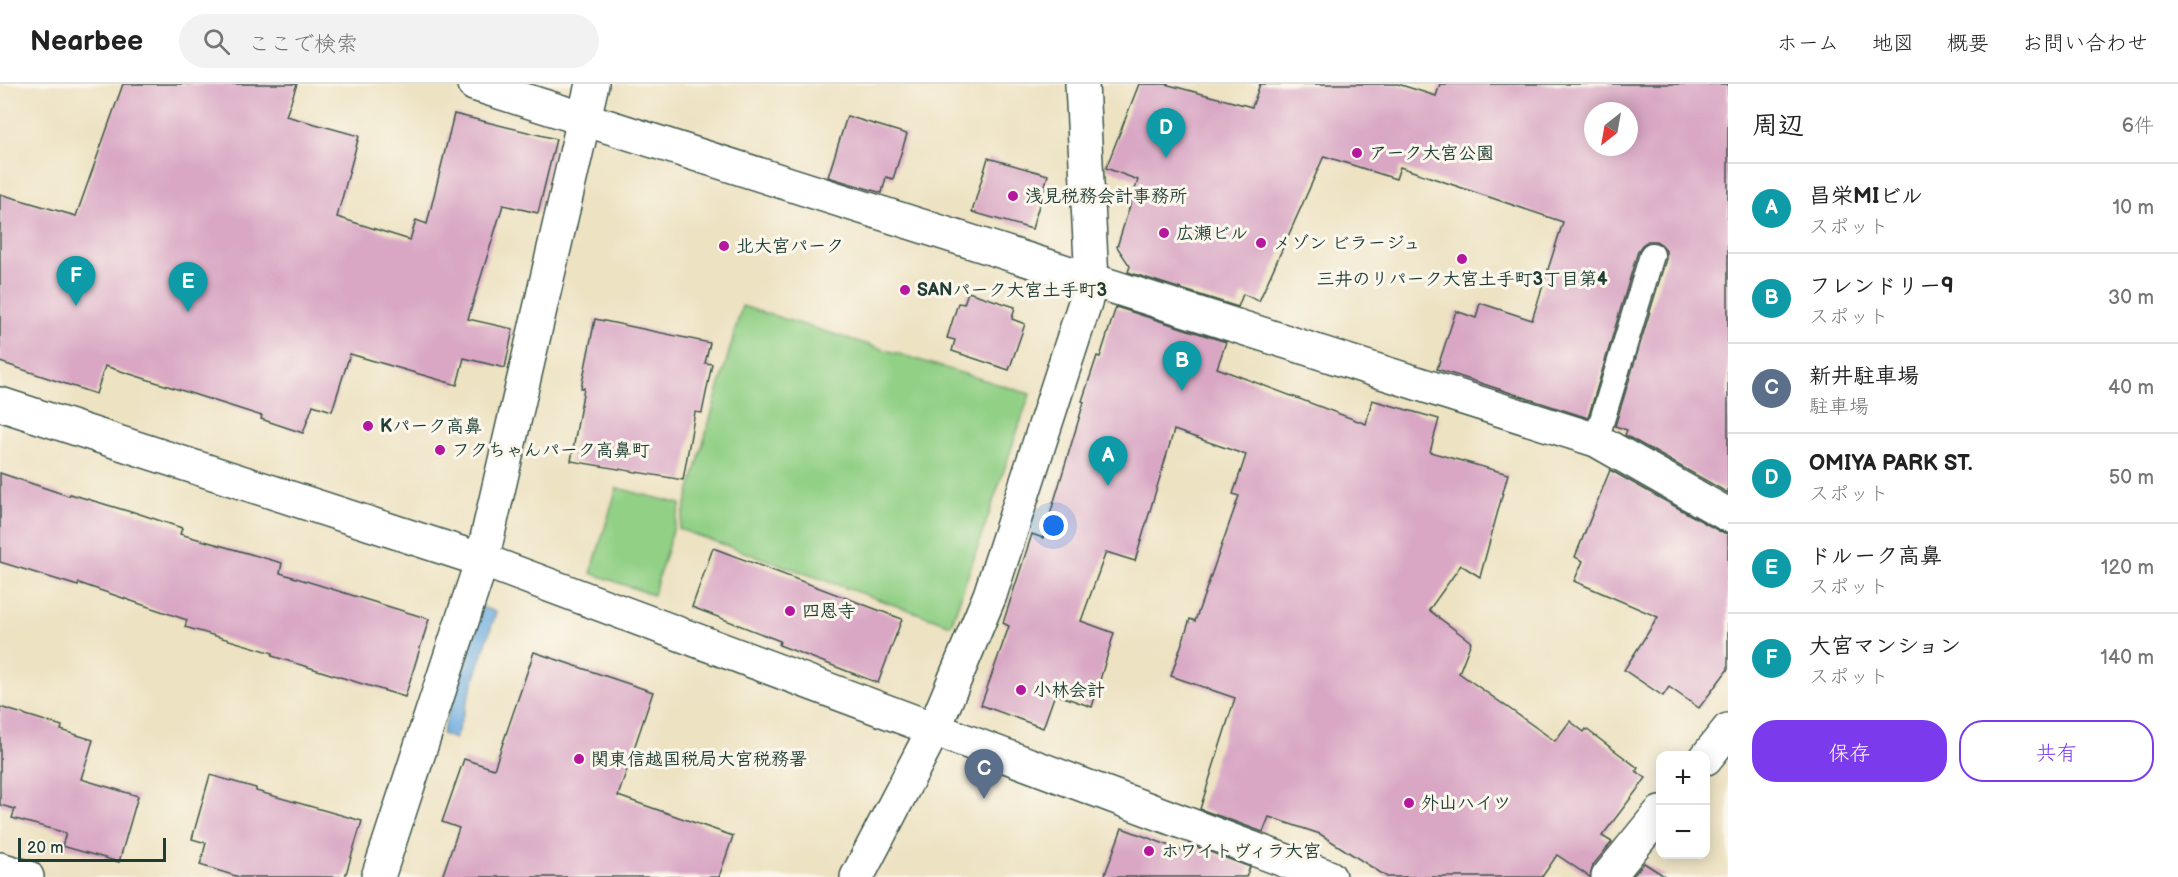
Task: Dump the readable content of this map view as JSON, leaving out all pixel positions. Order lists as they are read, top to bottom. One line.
{"places":["アーク大宮公園","浅見税務会計事務所","広瀬ビル","メゾン ビラージュ","北大宮パーク","三井のリパーク大宮土手町3丁目第4","SANパーク大宮土手町3","Kパーク高鼻","フクちゃんパーク高鼻町","四恩寺","小林会計","関東信越国税局大宮税務署","外山ハイツ","ホワイトヴィラ大宮"],"scale_bar":"20 m","north":"bottom left","page":{"header":"Nearbee","search":"ここで検索","nav":["ホーム","地図","概要","お問い合わせ"],"heading":["周辺","6件"],"pins":["D","F","E","B","A","C"],"list":[{"mark":"A","name":"昌栄MIビル","note":"スポット","value":"10 m"},{"mark":"B","name":"フレンドリー9","note":"スポット","value":"30 m"},{"mark":"C","name":"新井駐車場","note":"駐車場","value":"40 m"},{"mark":"D","name":"OMIYA PARK ST.","note":"スポット","value":"50 m"},{"mark":"E","name":"ドルーク高鼻","note":"スポット","value":"120 m"},{"mark":"F","name":"大宮マンション","note":"スポット","value":"140 m"}],"buttons":["保存","共有"],"map_buttons":["+","−"],"scale":"20 m"}}
